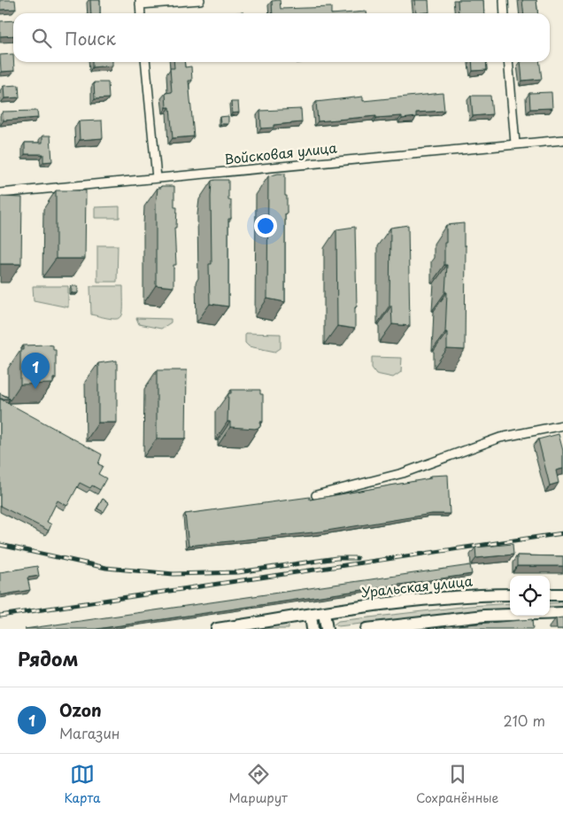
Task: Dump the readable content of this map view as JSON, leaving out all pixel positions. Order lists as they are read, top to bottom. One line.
{"streets":{"main road":["Уральская улица"],"street":["Войсковая улица"]},"page":{"search":"Поиск","pins":"1","heading":"Рядом","list":[{"mark":"1","name":"Ozon","note":"Магазин","value":"210 m"}],"nav":["Карта","Маршрут","Сохранённые"]}}
